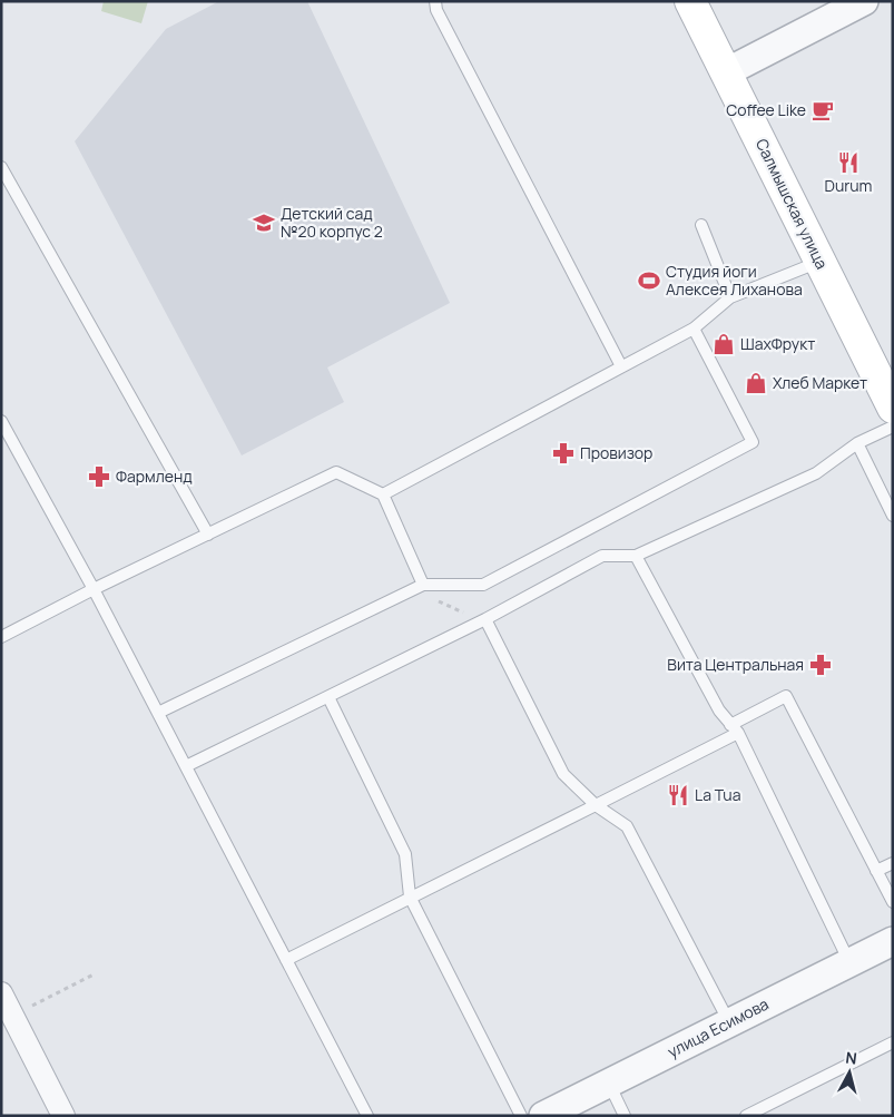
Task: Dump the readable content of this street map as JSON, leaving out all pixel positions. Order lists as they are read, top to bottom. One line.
{"streets":{"main road":["Салмышская улица"],"street":["улица Есимова"]},"places":{"cafe":["Coffee Like"],"restaurant":["Durum","La Tua"],"school or university":["Детский сад №20 корпус 2"],"sports":["Студия йоги Алексея Лиханова"],"shop":["ШахФрукт","Хлеб Маркет"],"pharmacy":["Провизор","Фармленд","Вита Центральная"]},"north":"top"}
